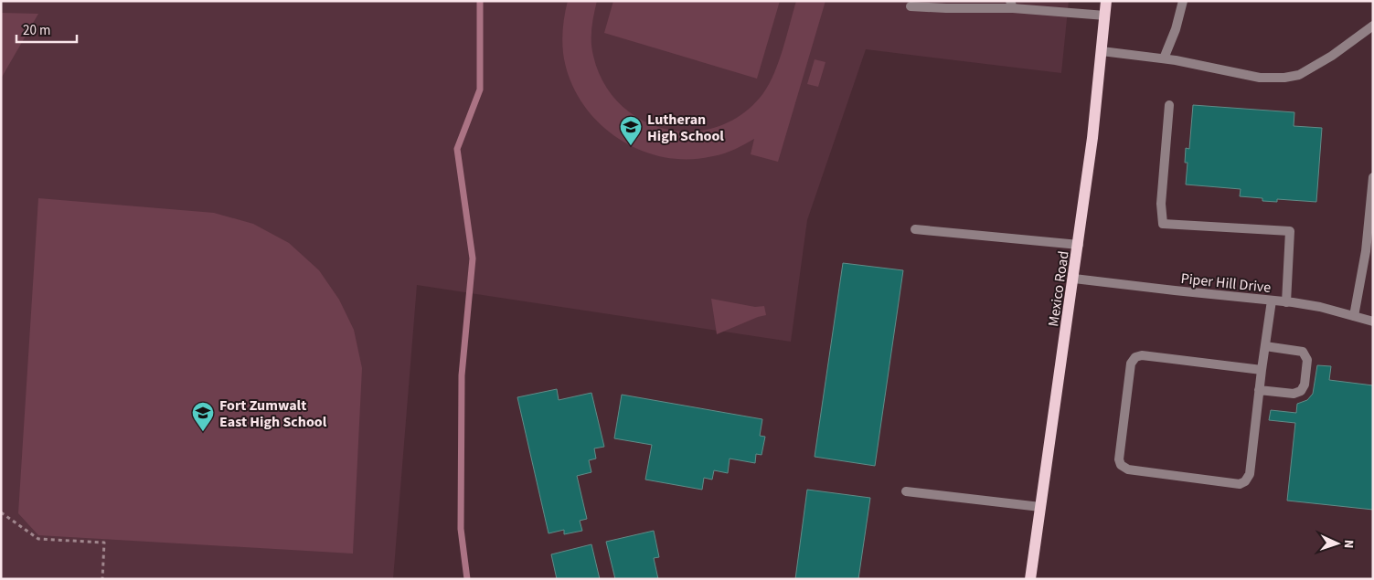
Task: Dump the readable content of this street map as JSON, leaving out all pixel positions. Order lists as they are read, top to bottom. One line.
{"streets":{"main road":["Mexico Road"],"street":["Piper Hill Drive"]},"crossings":[["Piper Hill Drive","Mexico Road"]],"places":{"school or university":["Lutheran High School","Fort Zumwalt East High School"]},"scale_bar":"20 m","north":"right"}
